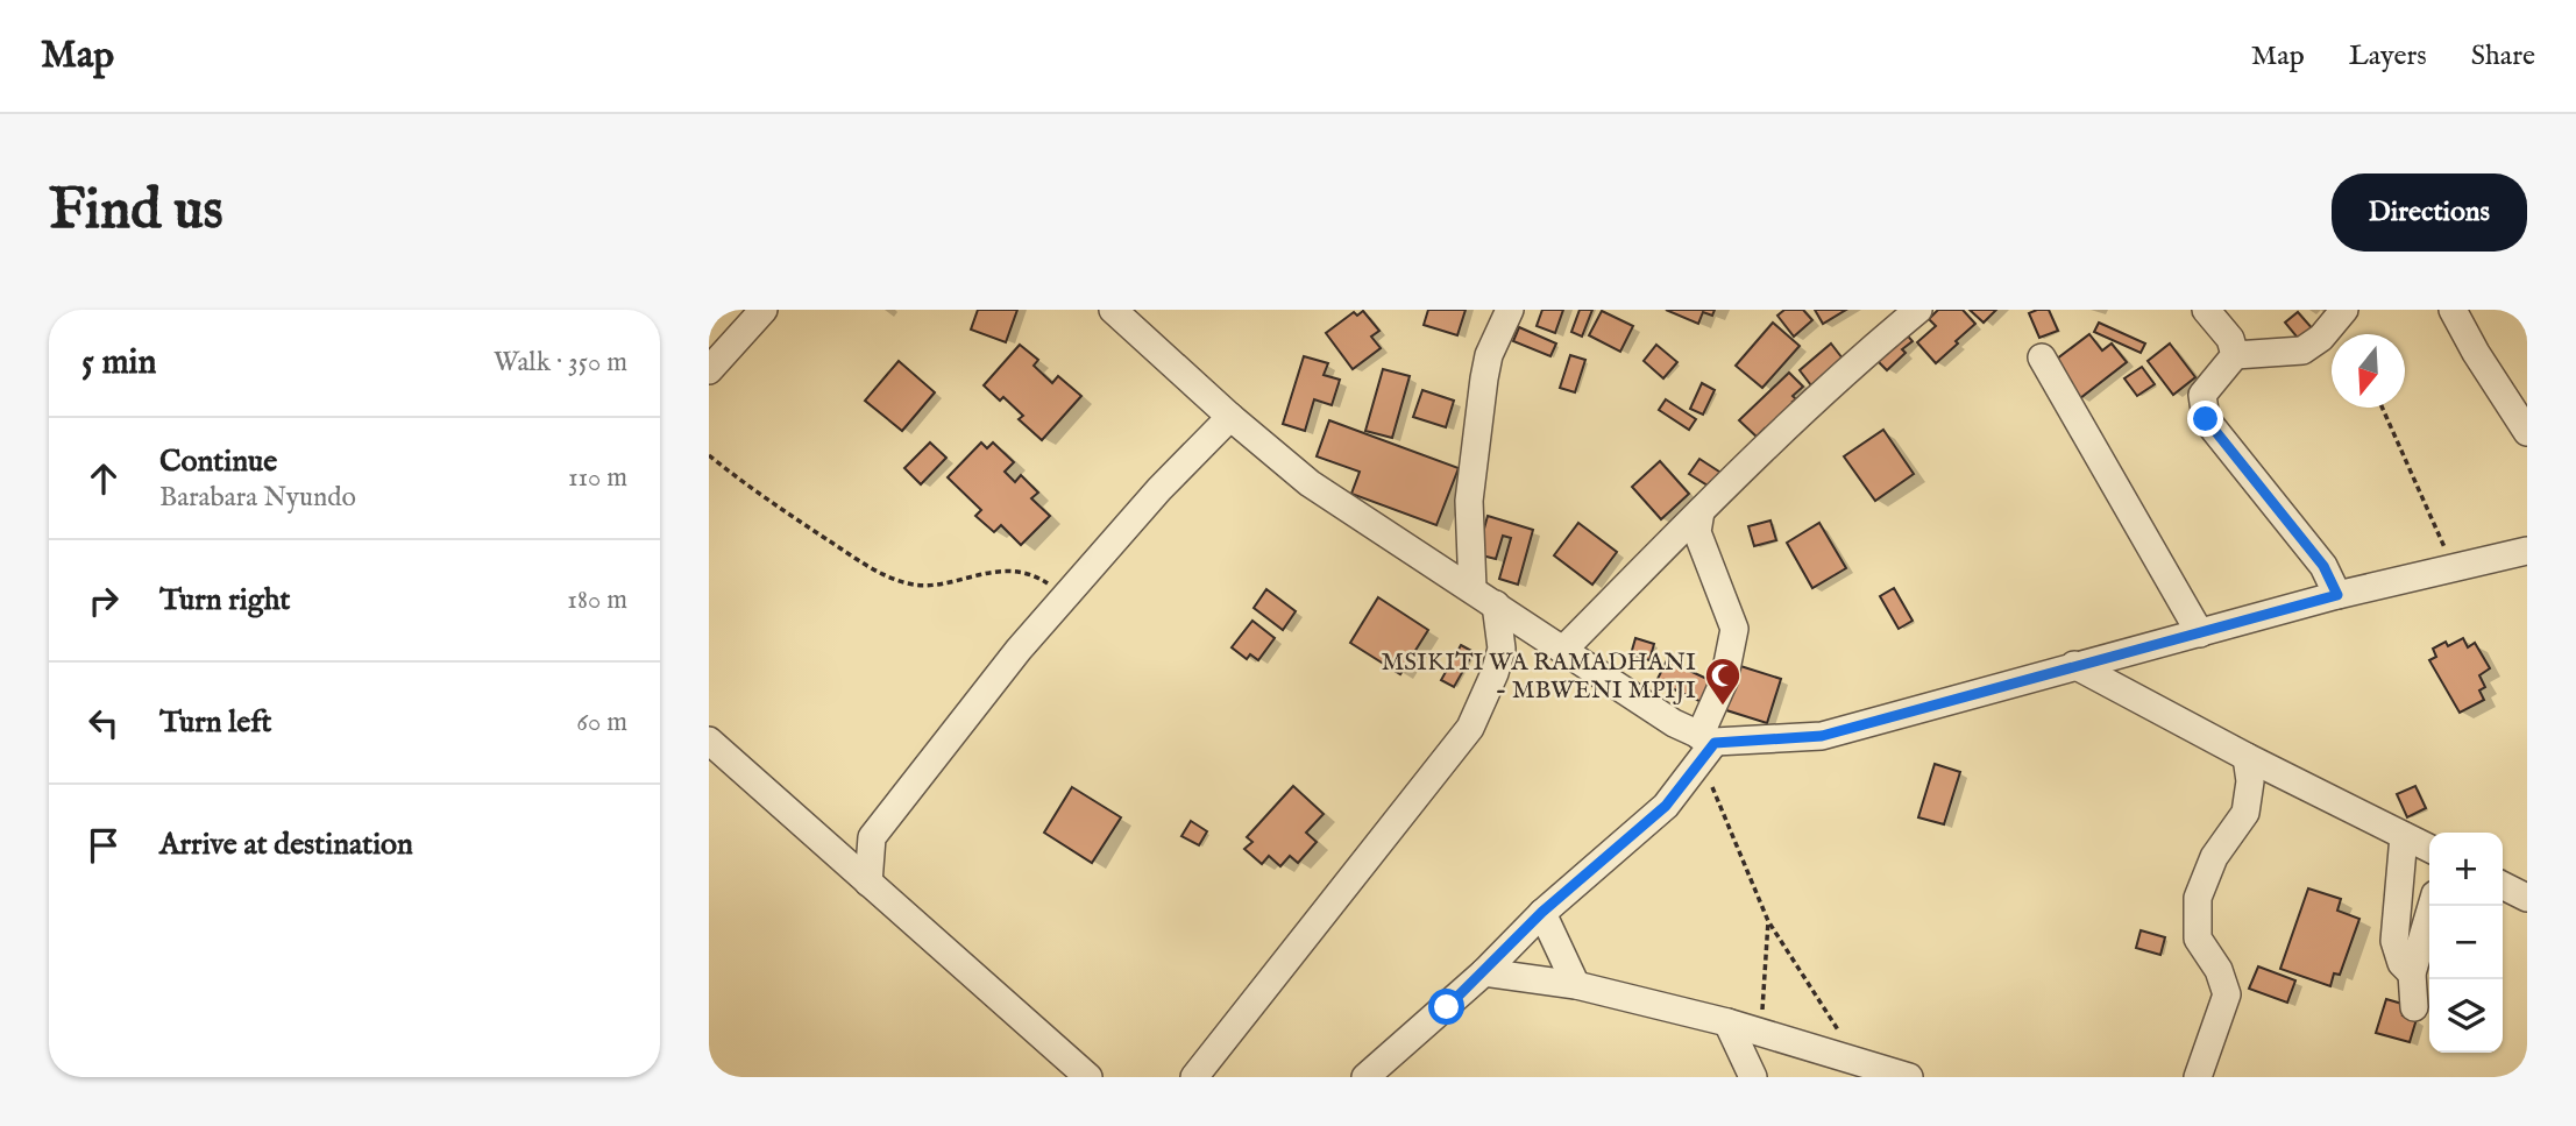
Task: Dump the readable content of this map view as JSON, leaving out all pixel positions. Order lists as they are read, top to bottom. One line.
{"places":{"mosque":["MSIKITI WA RAMADHANI - MBWENI MPIJI"]},"north":"bottom","page":{"header":"Map","nav":["Map","Layers","Share"],"buttons":"Directions","title":"Find us","heading":["5 min","Walk · 350 m"],"list":[["Continue","Barabara Nyundo","110 m"],["Turn right","180 m"],["Turn left","60 m"],"Arrive at destination"],"map_buttons":["+","−"]}}
